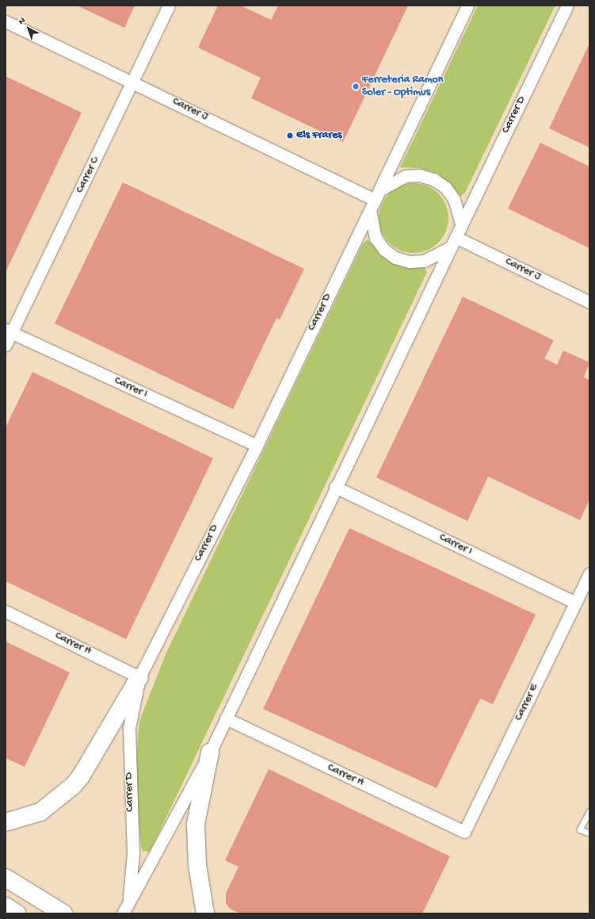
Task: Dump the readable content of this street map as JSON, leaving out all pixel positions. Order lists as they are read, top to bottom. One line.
{"streets":{"street":["Carrer J","Carrer D","Carrer C","Carrer I","Carrer H","Carrer E"]},"crossings":[["Carrer J","Carrer D"],["Carrer J","Carrer C"],["Carrer D","Carrer I"],["Carrer D","Carrer H"],["Carrer C","Carrer I"],["Carrer I","Carrer E"],["Carrer H","Carrer E"]],"places":["Ferreteria Ramon Soler - Optimus","Els Frares"],"north":"top left"}
